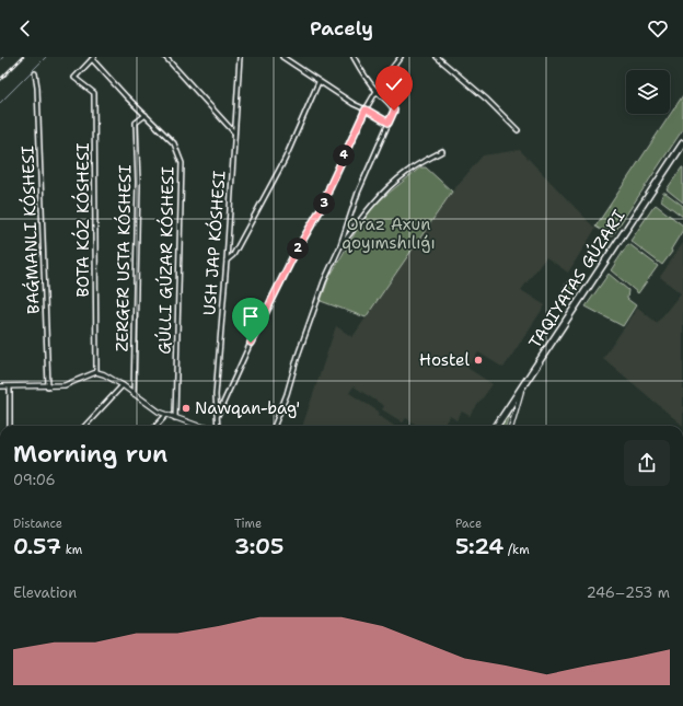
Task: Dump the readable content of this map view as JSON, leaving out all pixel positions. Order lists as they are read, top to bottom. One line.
{"streets":{"street":["BOTA KÓZ KÓSHESI","USH JAP KÓSHESI","ZERGER USTA KÓSHESI","GÚLLI GÚZAR KÓSHESI"]},"crossings":[["BOTA KÓZ KÓSHESI","GÚLLI GÚZAR KÓSHESI"],["ZERGER USTA KÓSHESI","GÚLLI GÚZAR KÓSHESI"]],"parks":["Oraz Axun qoyımshılıǵı"],"places":["Hostel","Nawqan-bag'"],"page":{"header":"Pacely","pins":["4","3","2"],"heading":["Morning run","09:06"],"stats":[["Distance","0.57 km"],["Time","3:05"],["Pace","5:24 /km"]],"chart":["Elevation","246–253 m"]}}
